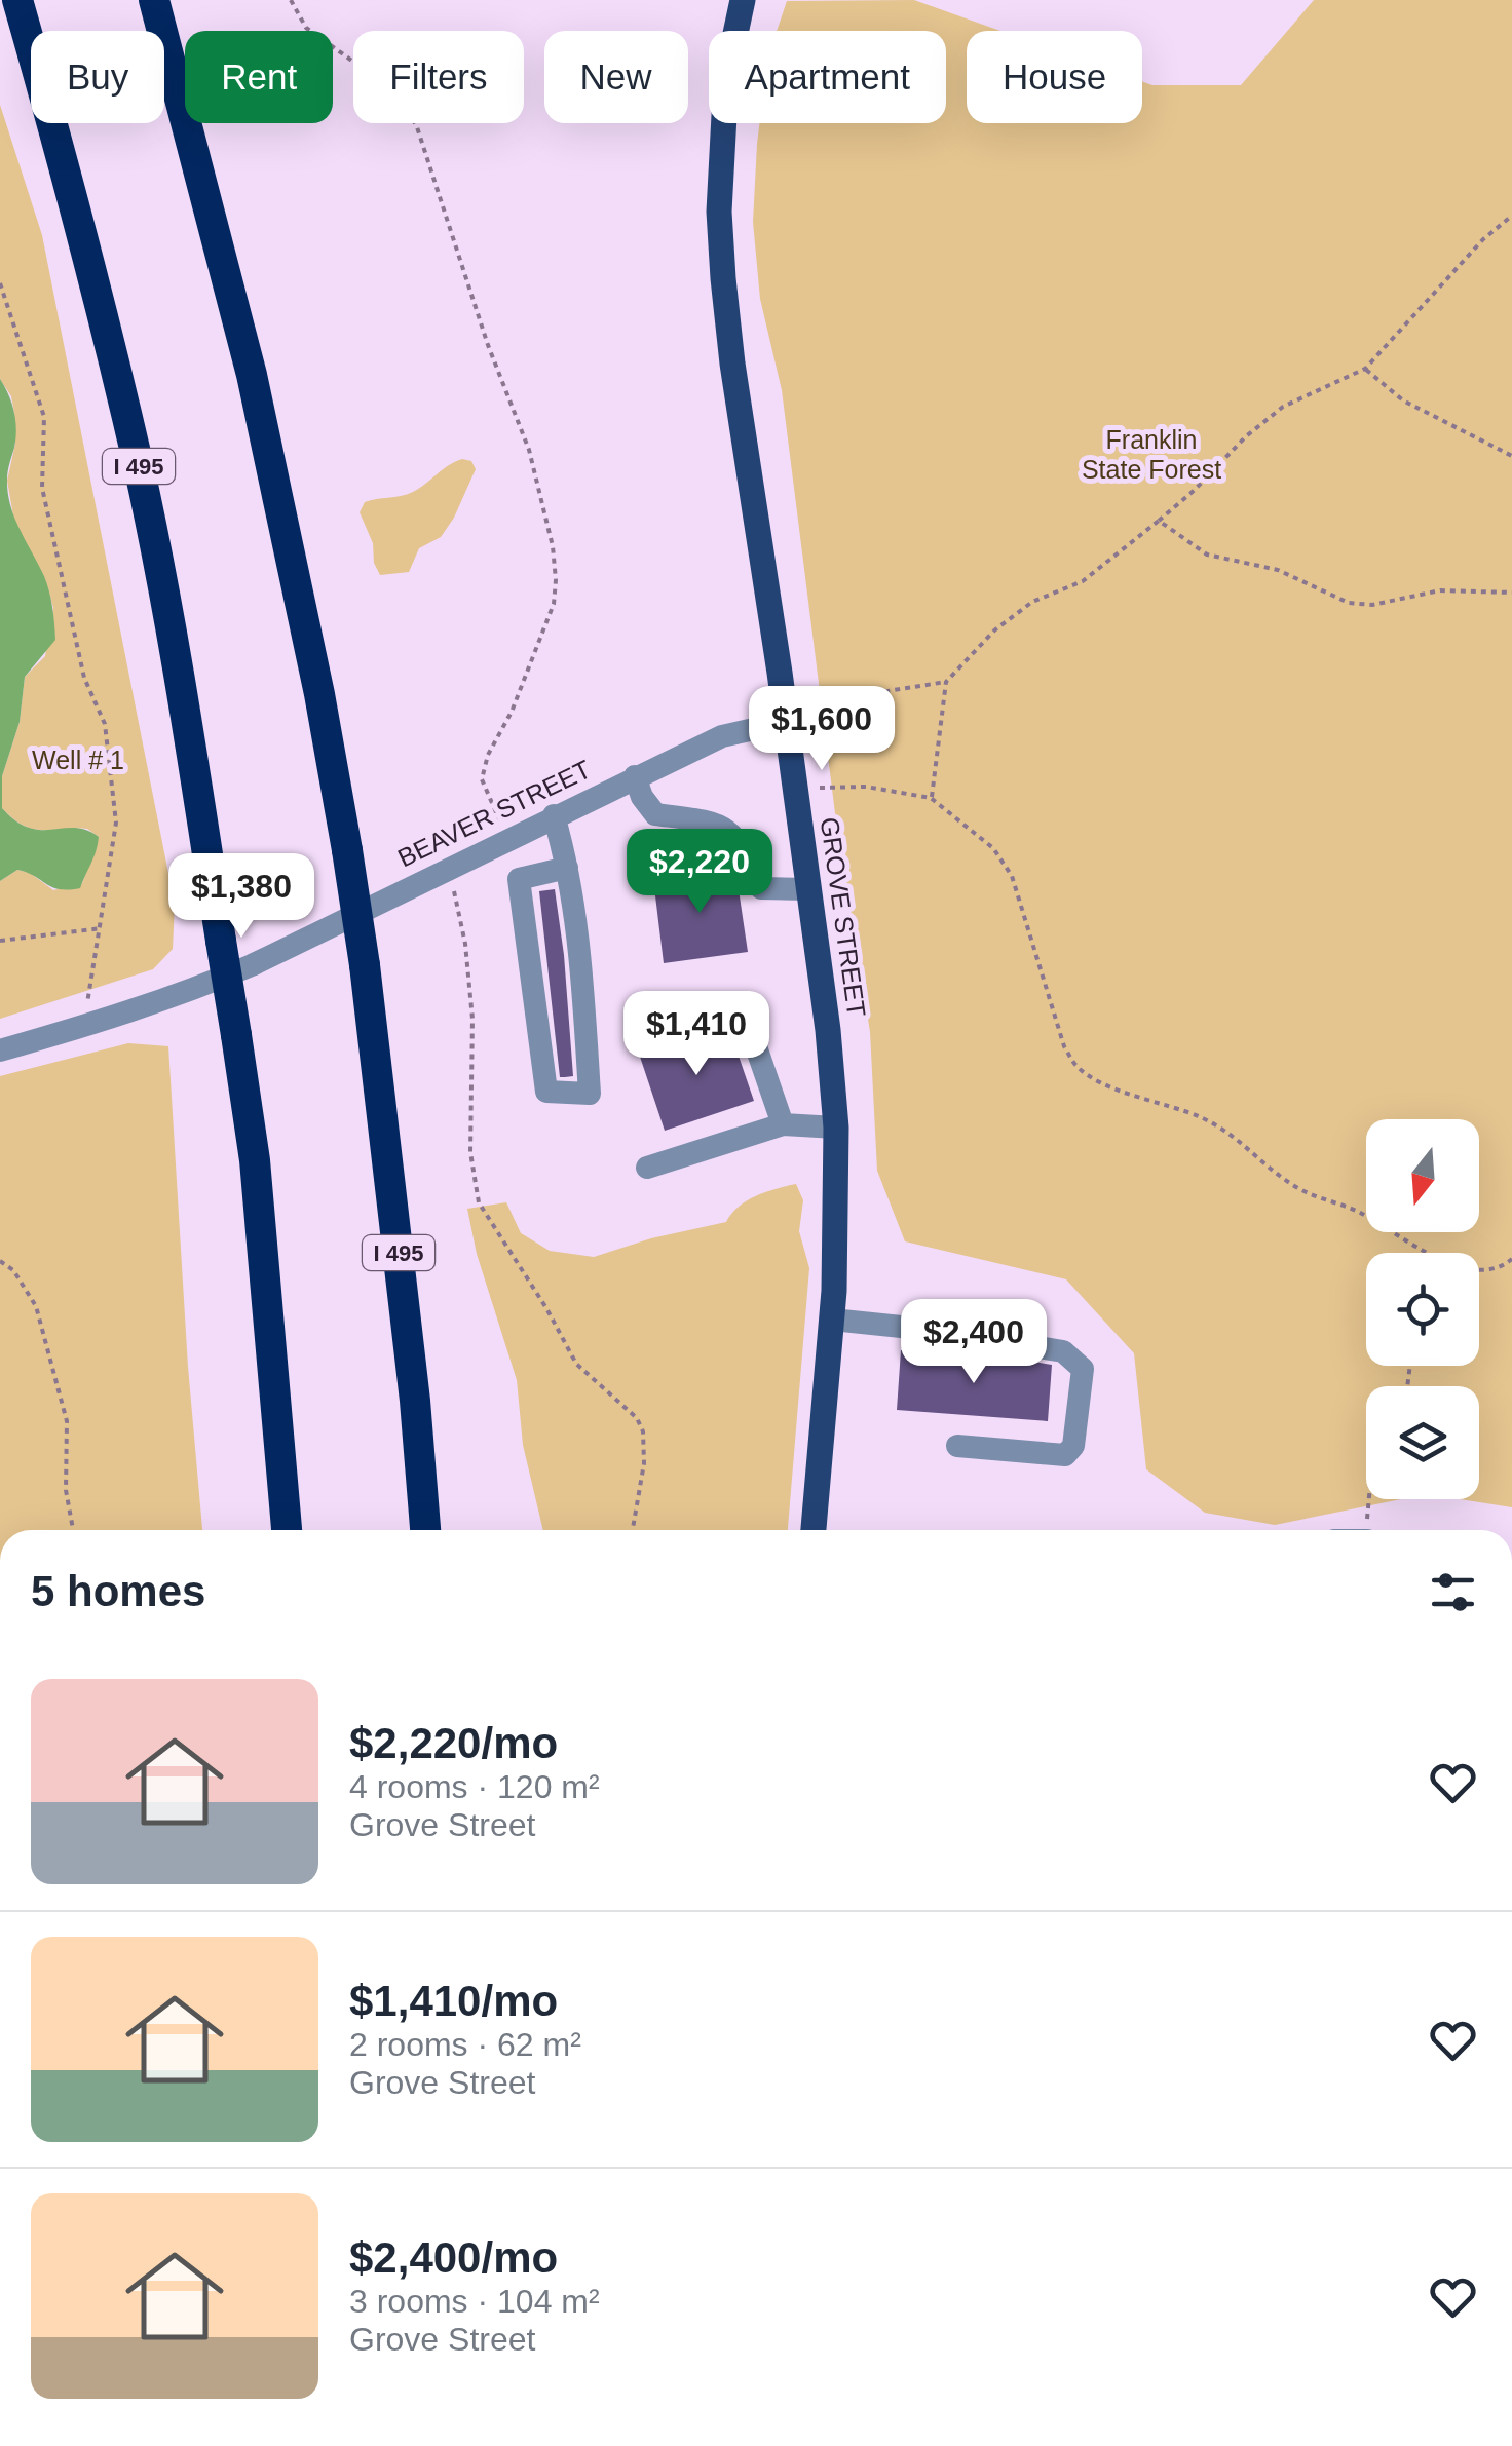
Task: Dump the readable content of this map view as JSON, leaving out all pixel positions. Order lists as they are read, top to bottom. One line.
{"streets":{"highway":["I 495"],"main road":["GROVE STREET"],"street":["BEAVER STREET"]},"crossings":[["BEAVER STREET","GROVE STREET"]],"parks":["Franklin State Forest","Well # 1"],"north":"bottom","page":{"chip":["Buy","Rent","Filters","New","Apartment","House"],"price":["$1,600","$2,220","$1,380","$1,410","$2,400"],"heading":"5 homes","list":[{"name":"$2,220/mo","note":"4 rooms · 120 m² · Grove Street"},{"name":"$1,410/mo","note":"2 rooms · 62 m² · Grove Street"},{"name":"$2,400/mo","note":"3 rooms · 104 m² · Grove Street"}]}}
